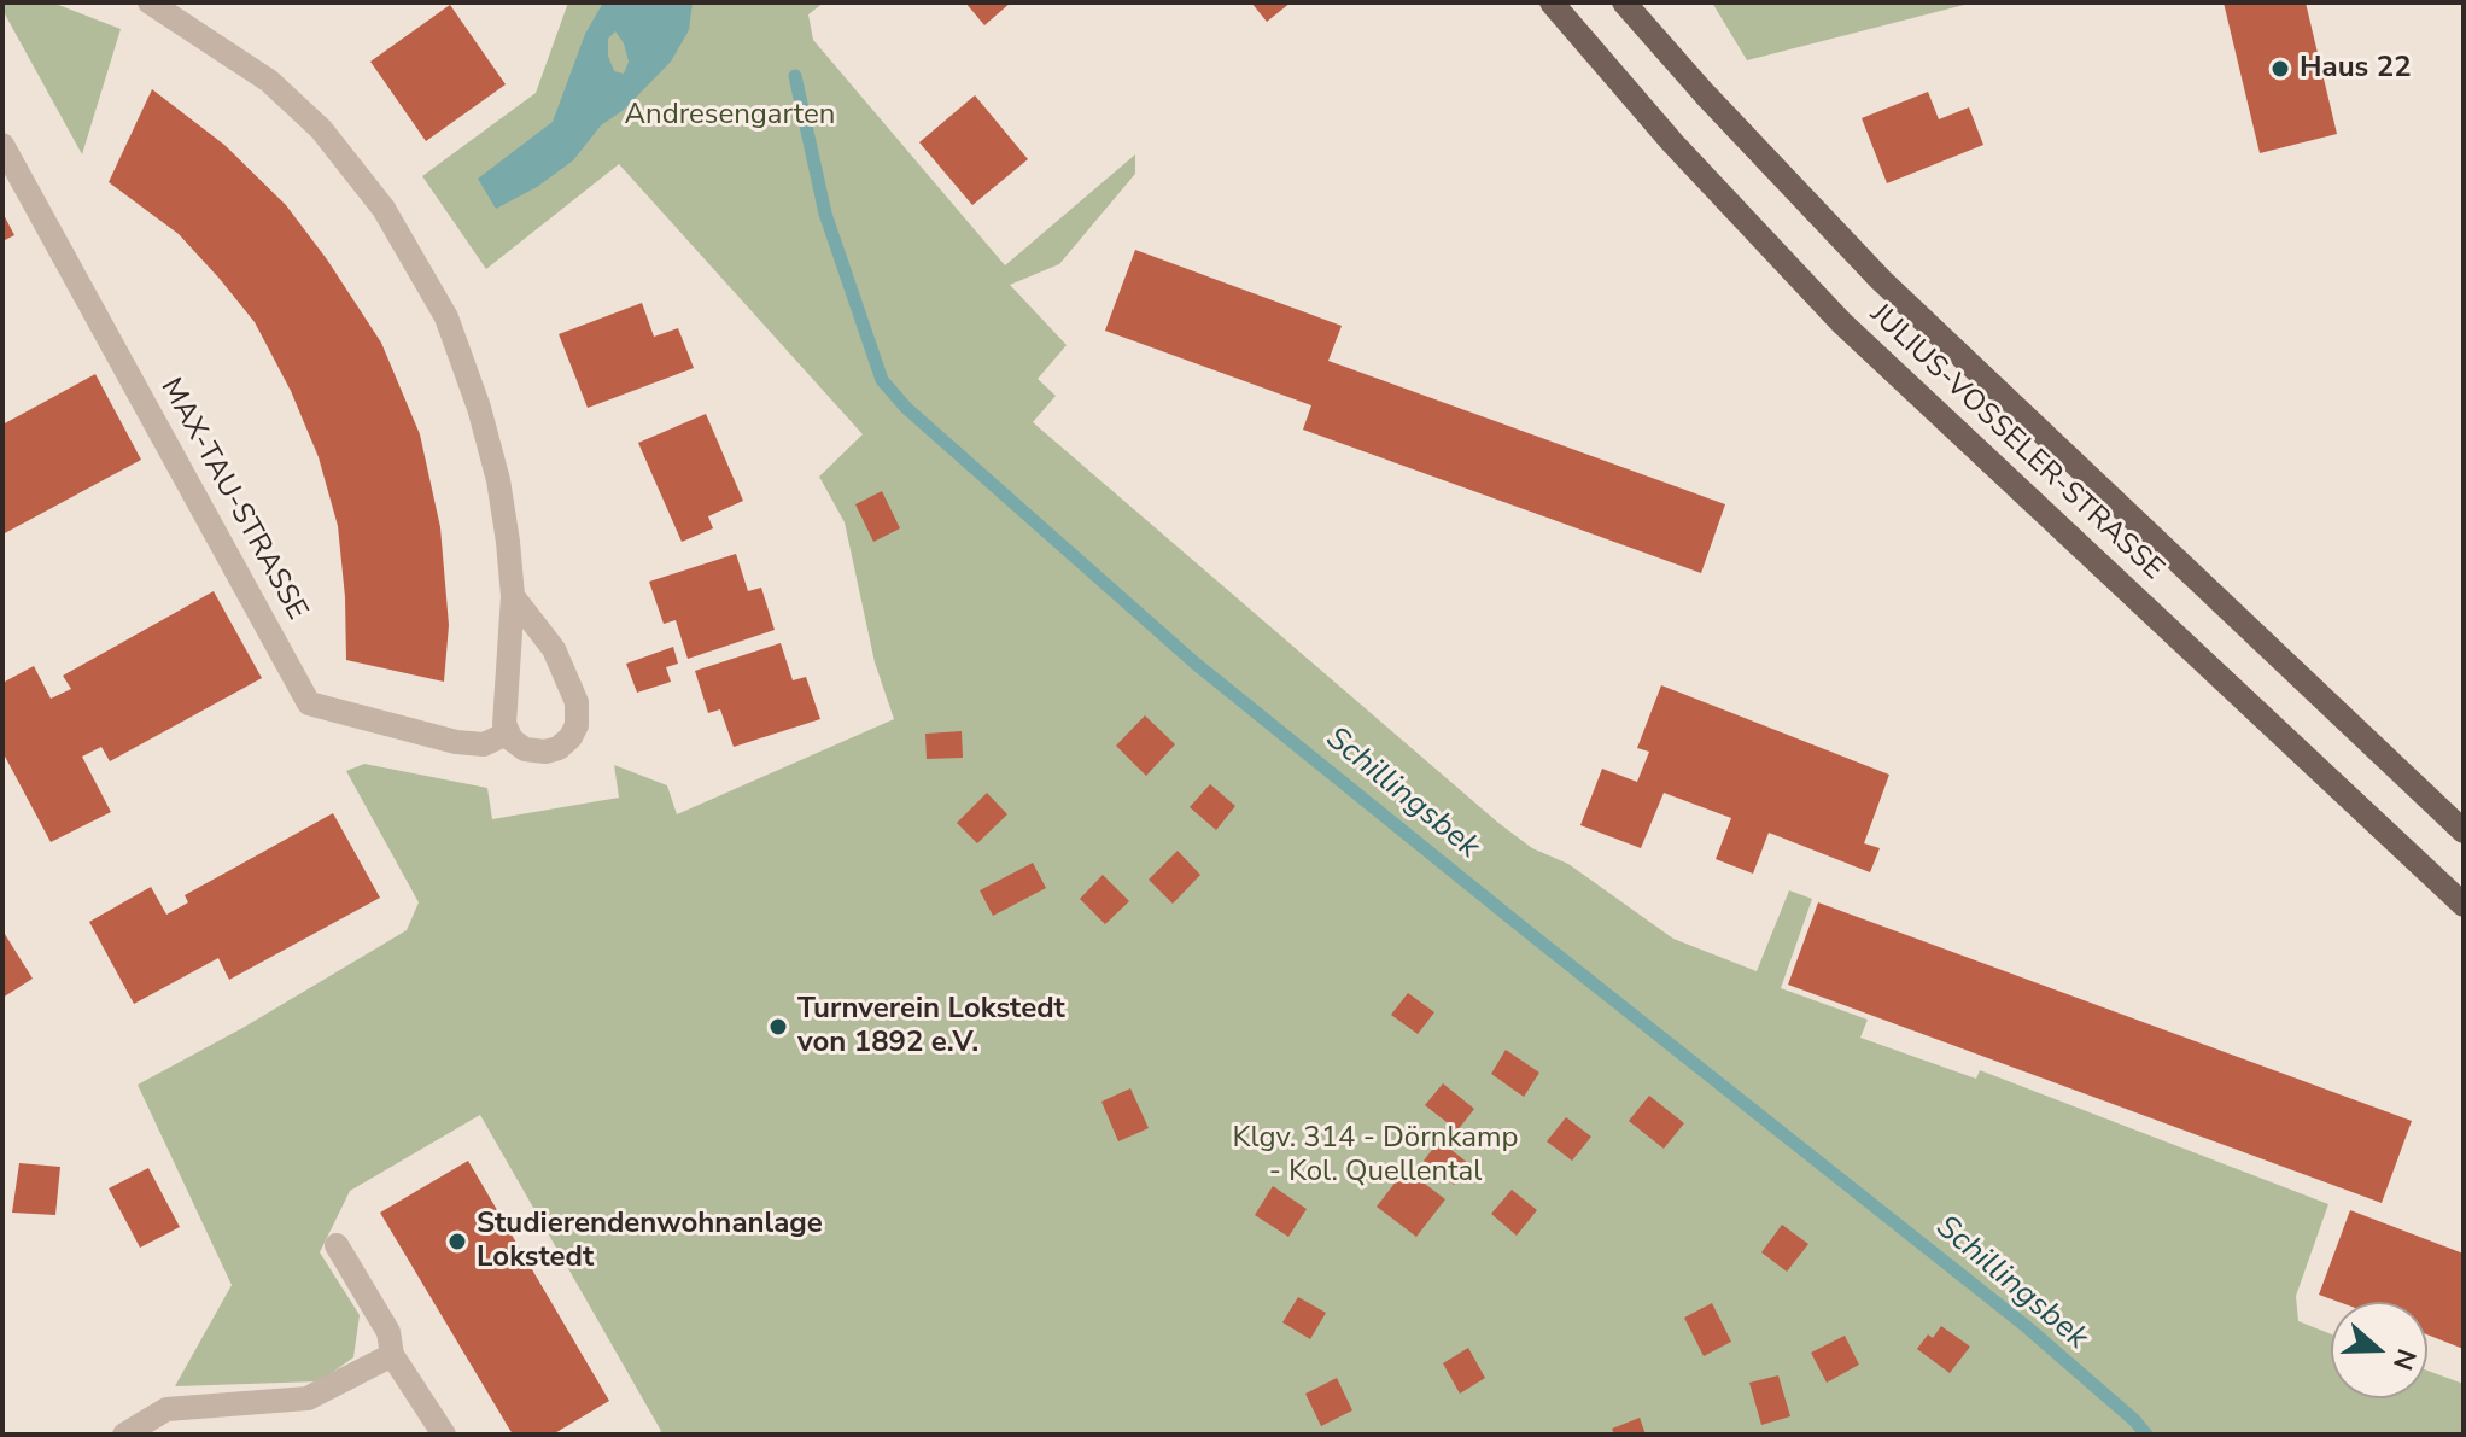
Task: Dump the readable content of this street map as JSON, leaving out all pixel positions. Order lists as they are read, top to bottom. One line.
{"streets":{"main road":["JULIUS-VOSSELER-STRASSE"],"street":["MAX-TAU-STRASSE"]},"water":["Schillingsbek"],"parks":["Andresengarten","Klgv. 314 - Dörnkamp - Kol. Quellental"],"places":["Haus 22","Turnverein Lokstedt von 1892 e.V.","Studierendenwohnanlage Lokstedt"],"north":"right"}
